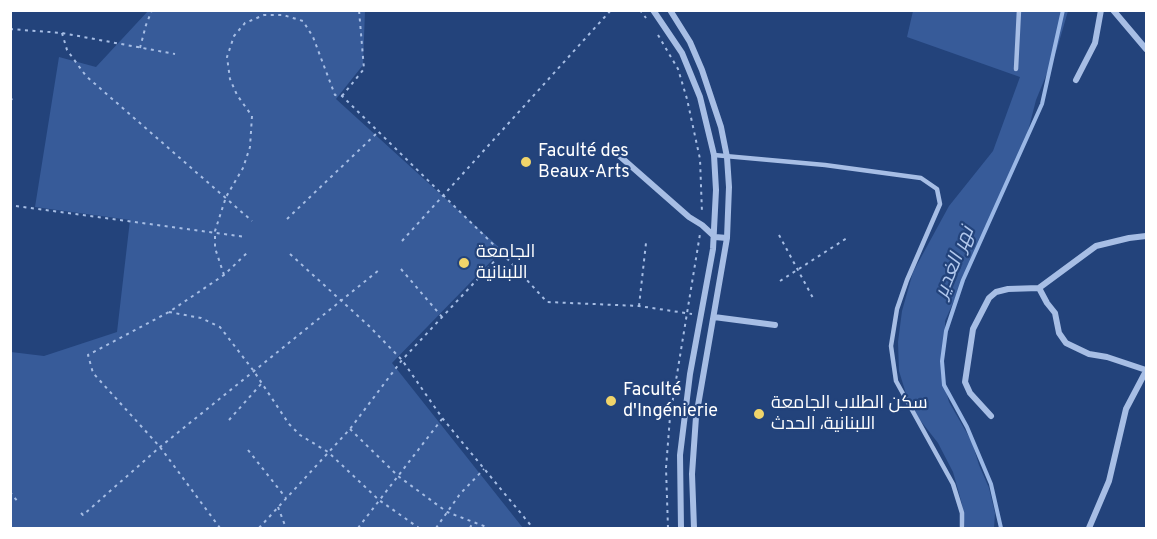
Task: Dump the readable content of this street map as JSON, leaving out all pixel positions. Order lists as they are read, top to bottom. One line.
{"water":["نهر الغدير"],"places":["Faculté des Beaux-Arts","الجامعة اللبنانية","Faculté d'Ingénierie","سكن الطلاب الجامعة اللبنانية، الحدث"]}
